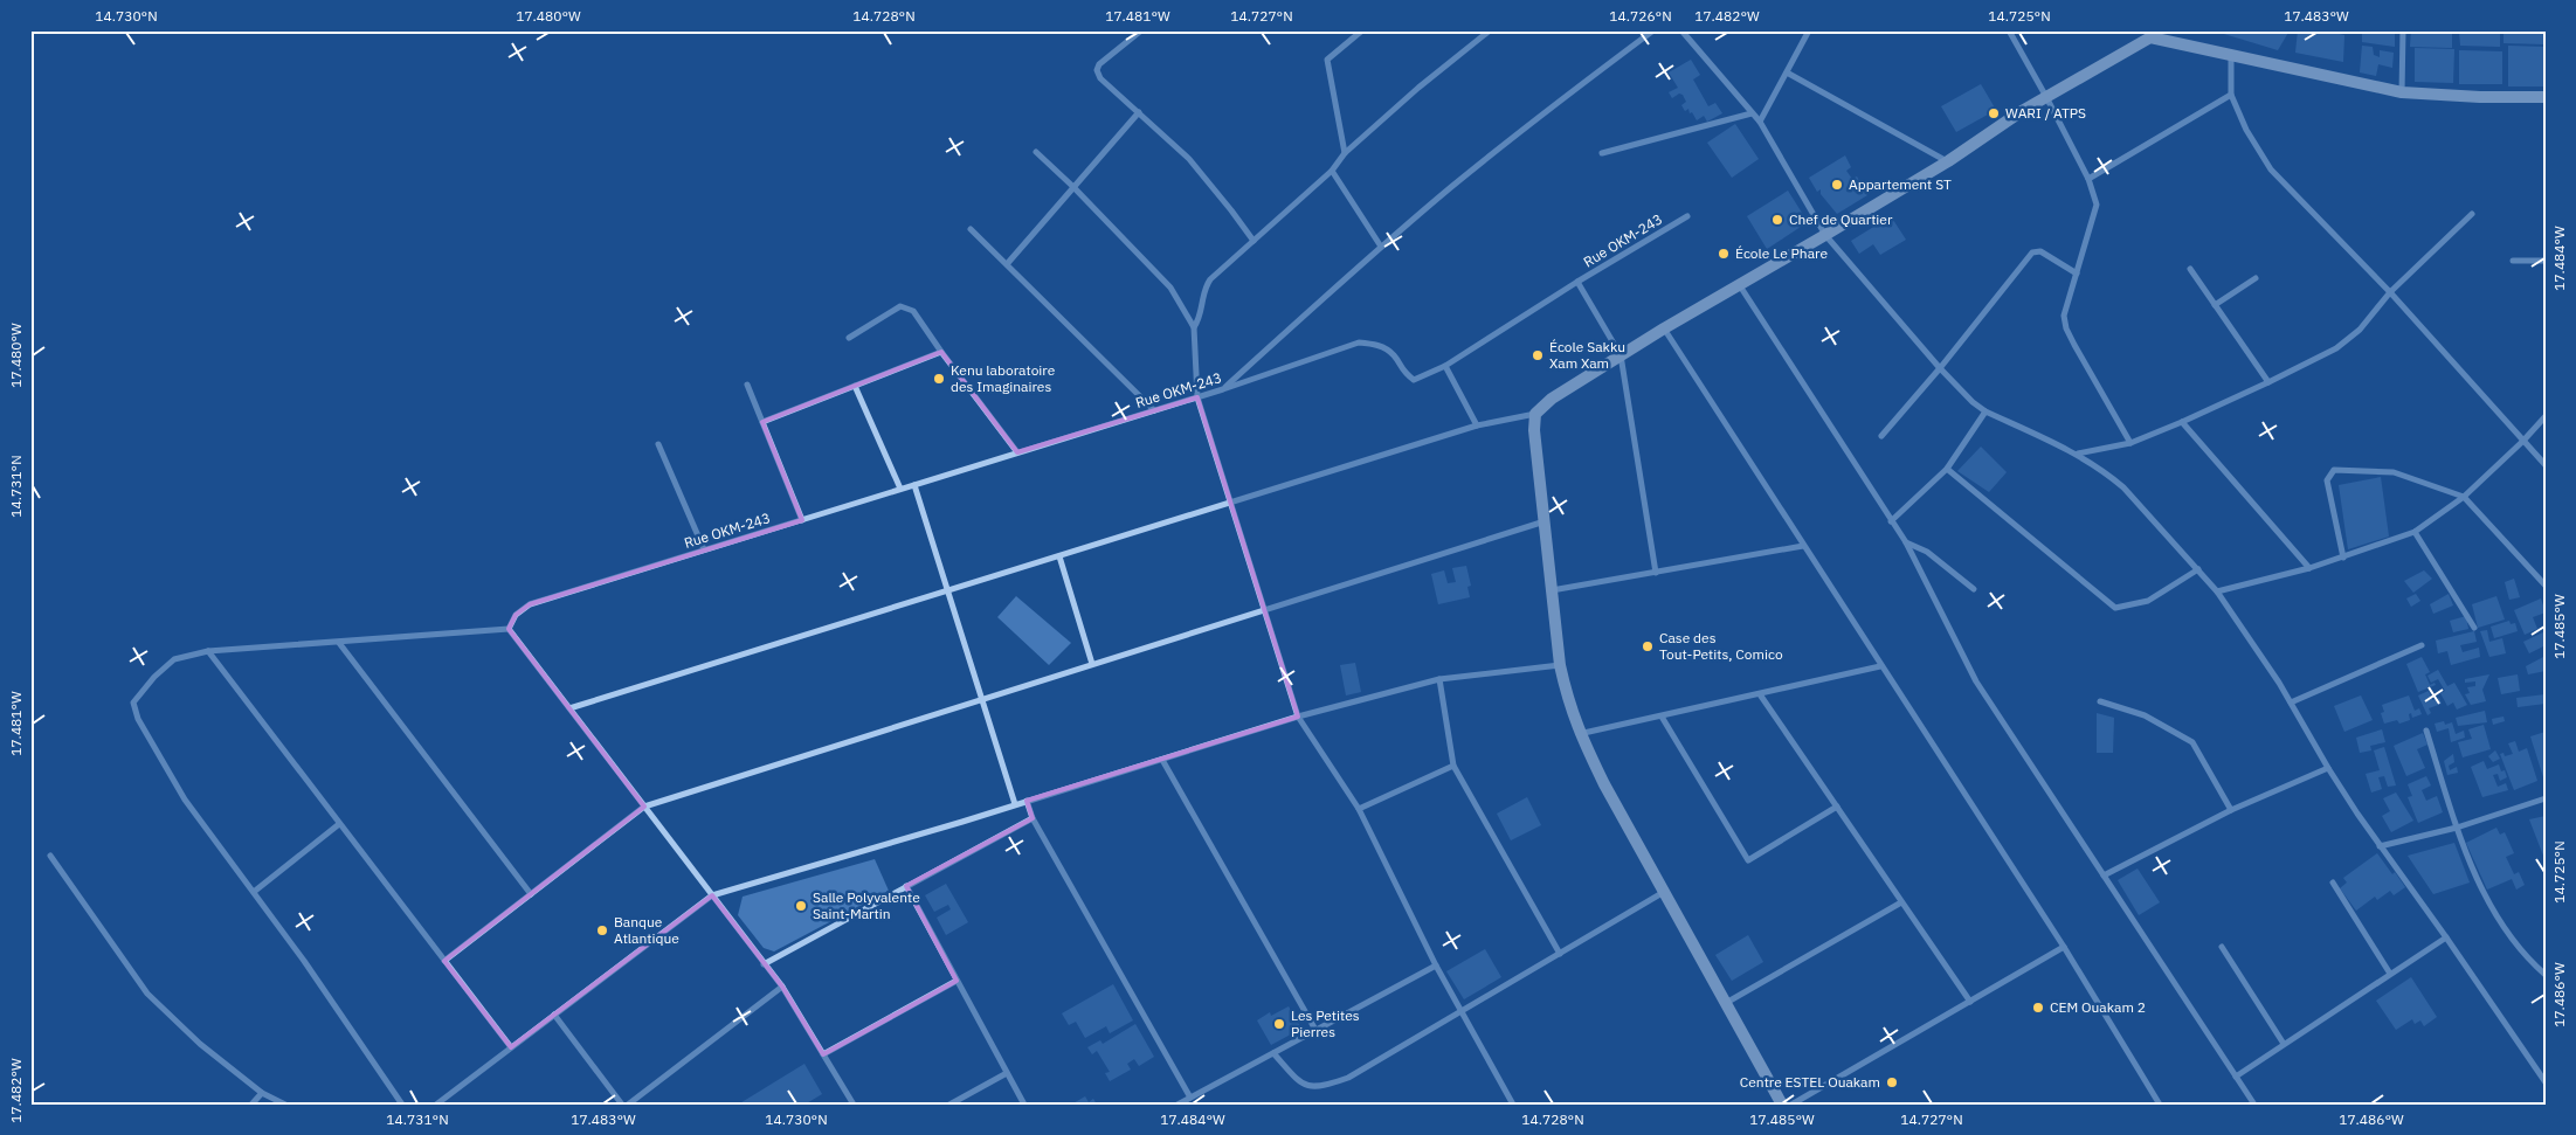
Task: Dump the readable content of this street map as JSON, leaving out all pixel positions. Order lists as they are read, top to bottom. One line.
{"streets":{"street":["Rue OKM-243"]},"places":["WARI / ATPS","Appartement ST","Chef de Quartier","École Le Phare","École Sakku Xam Xam","Kenu laboratoire des Imaginaires","Case des Tout-Petits, Comico","Salle Polyvalente Saint-Martin","Banque Atlantique","CEM Ouakam 2","Les Petites Pierres","Centre ESTEL Ouakam"],"coordinates":["14.730°N","17.480°W","14.728°N","17.481°W","14.727°N","14.726°N","17.482°W","14.725°N","17.483°W","17.484°W","14.731°N","17.485°W","17.486°W"]}
